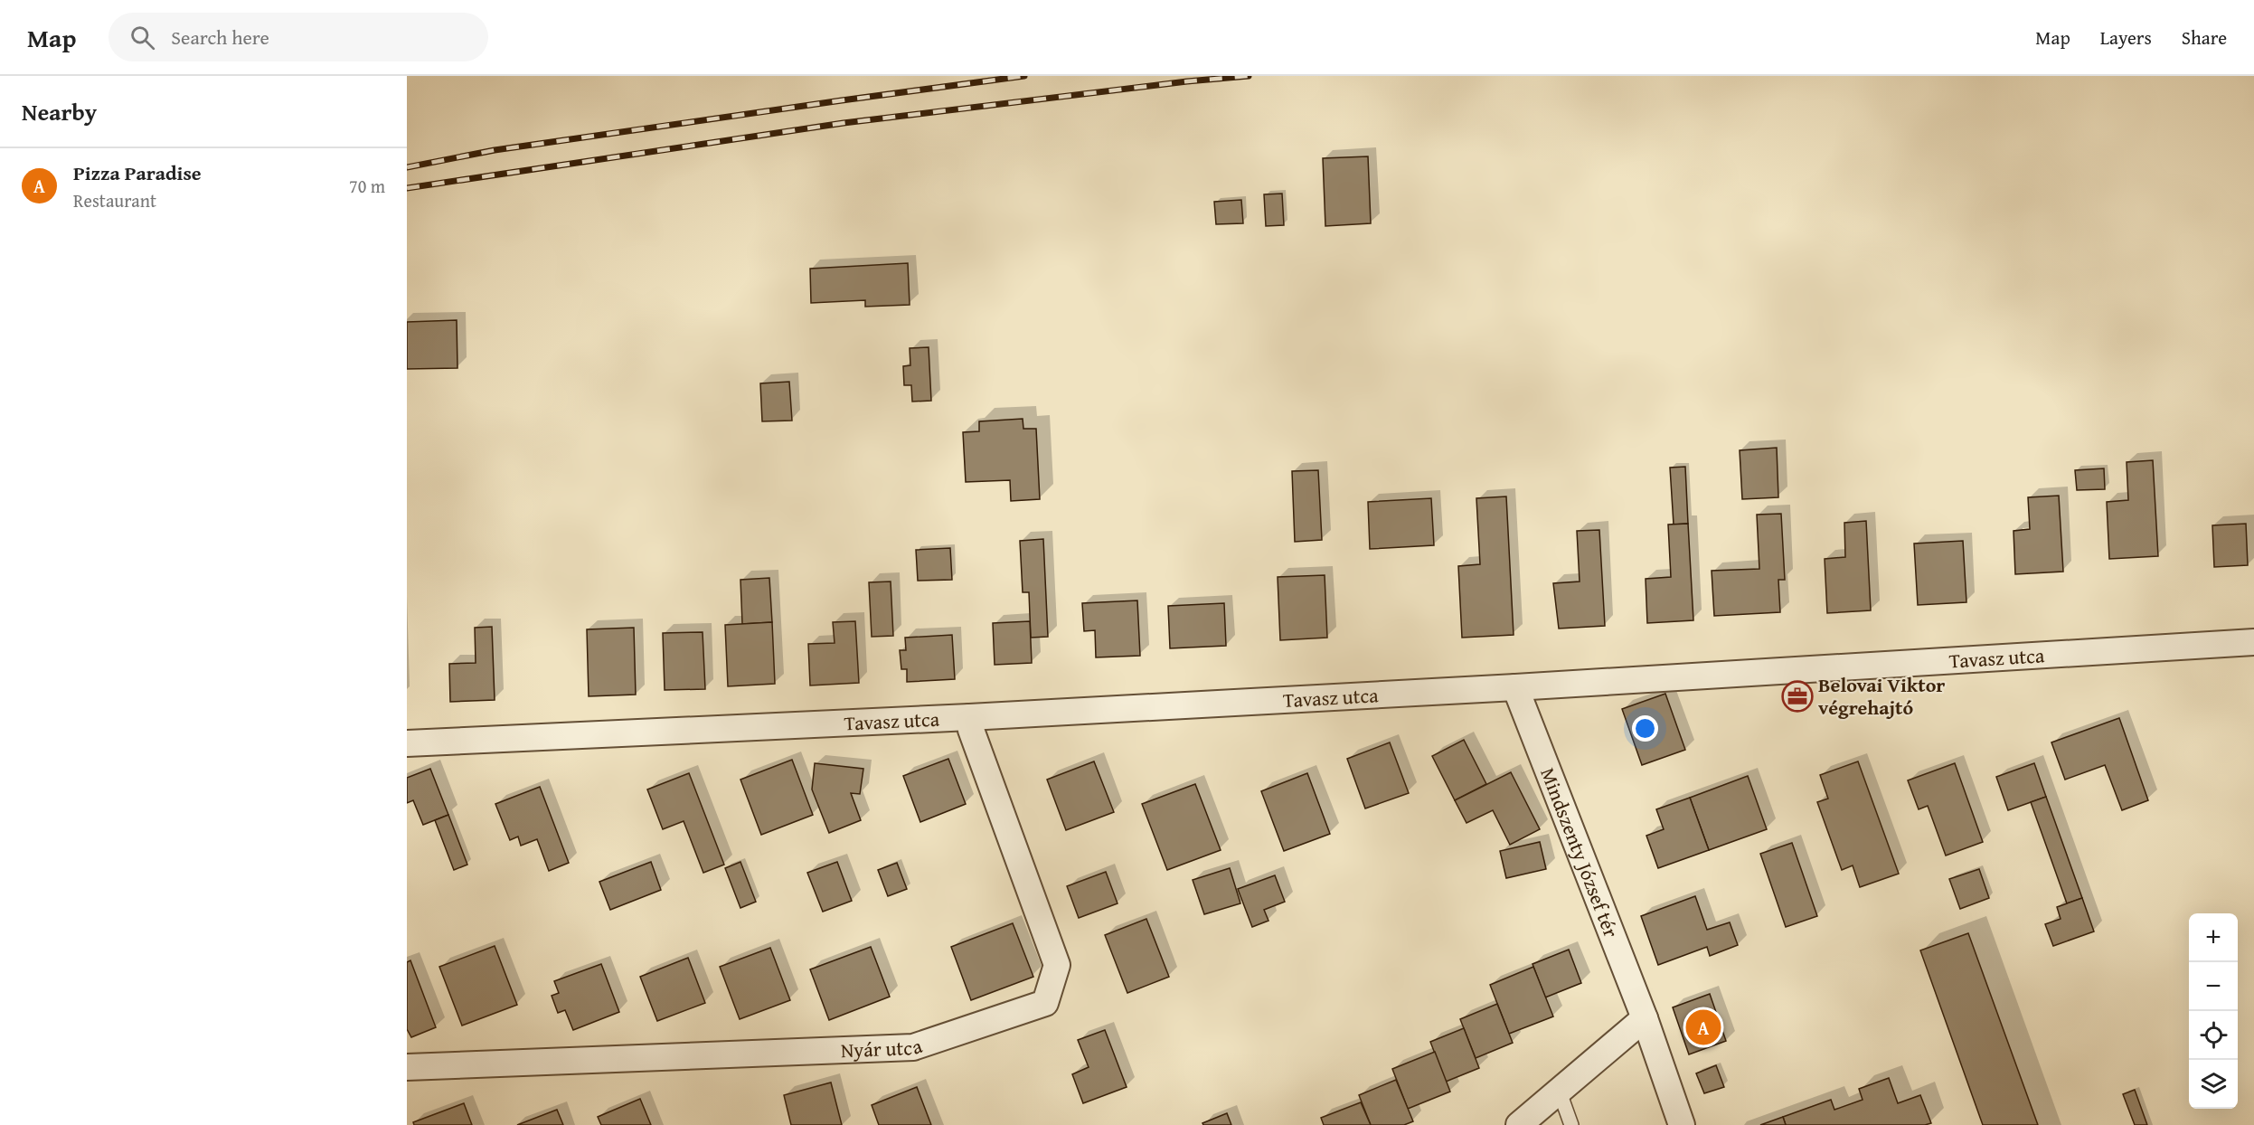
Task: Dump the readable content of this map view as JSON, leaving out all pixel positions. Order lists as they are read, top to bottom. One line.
{"streets":{"street":["Tavasz utca","Mindszenty József tér","Nyár utca"]},"crossings":[["Tavasz utca","Mindszenty József tér"],["Tavasz utca","Nyár utca"]],"places":{"office":["Belovai Viktor végrehajtó"]},"page":{"header":"Map","search":"Search here","nav":["Map","Layers","Share"],"heading":"Nearby","list":[{"mark":"A","name":"Pizza Paradise","note":"Restaurant","value":"70 m"}],"map_buttons":["+","−"],"pins":"A"}}
